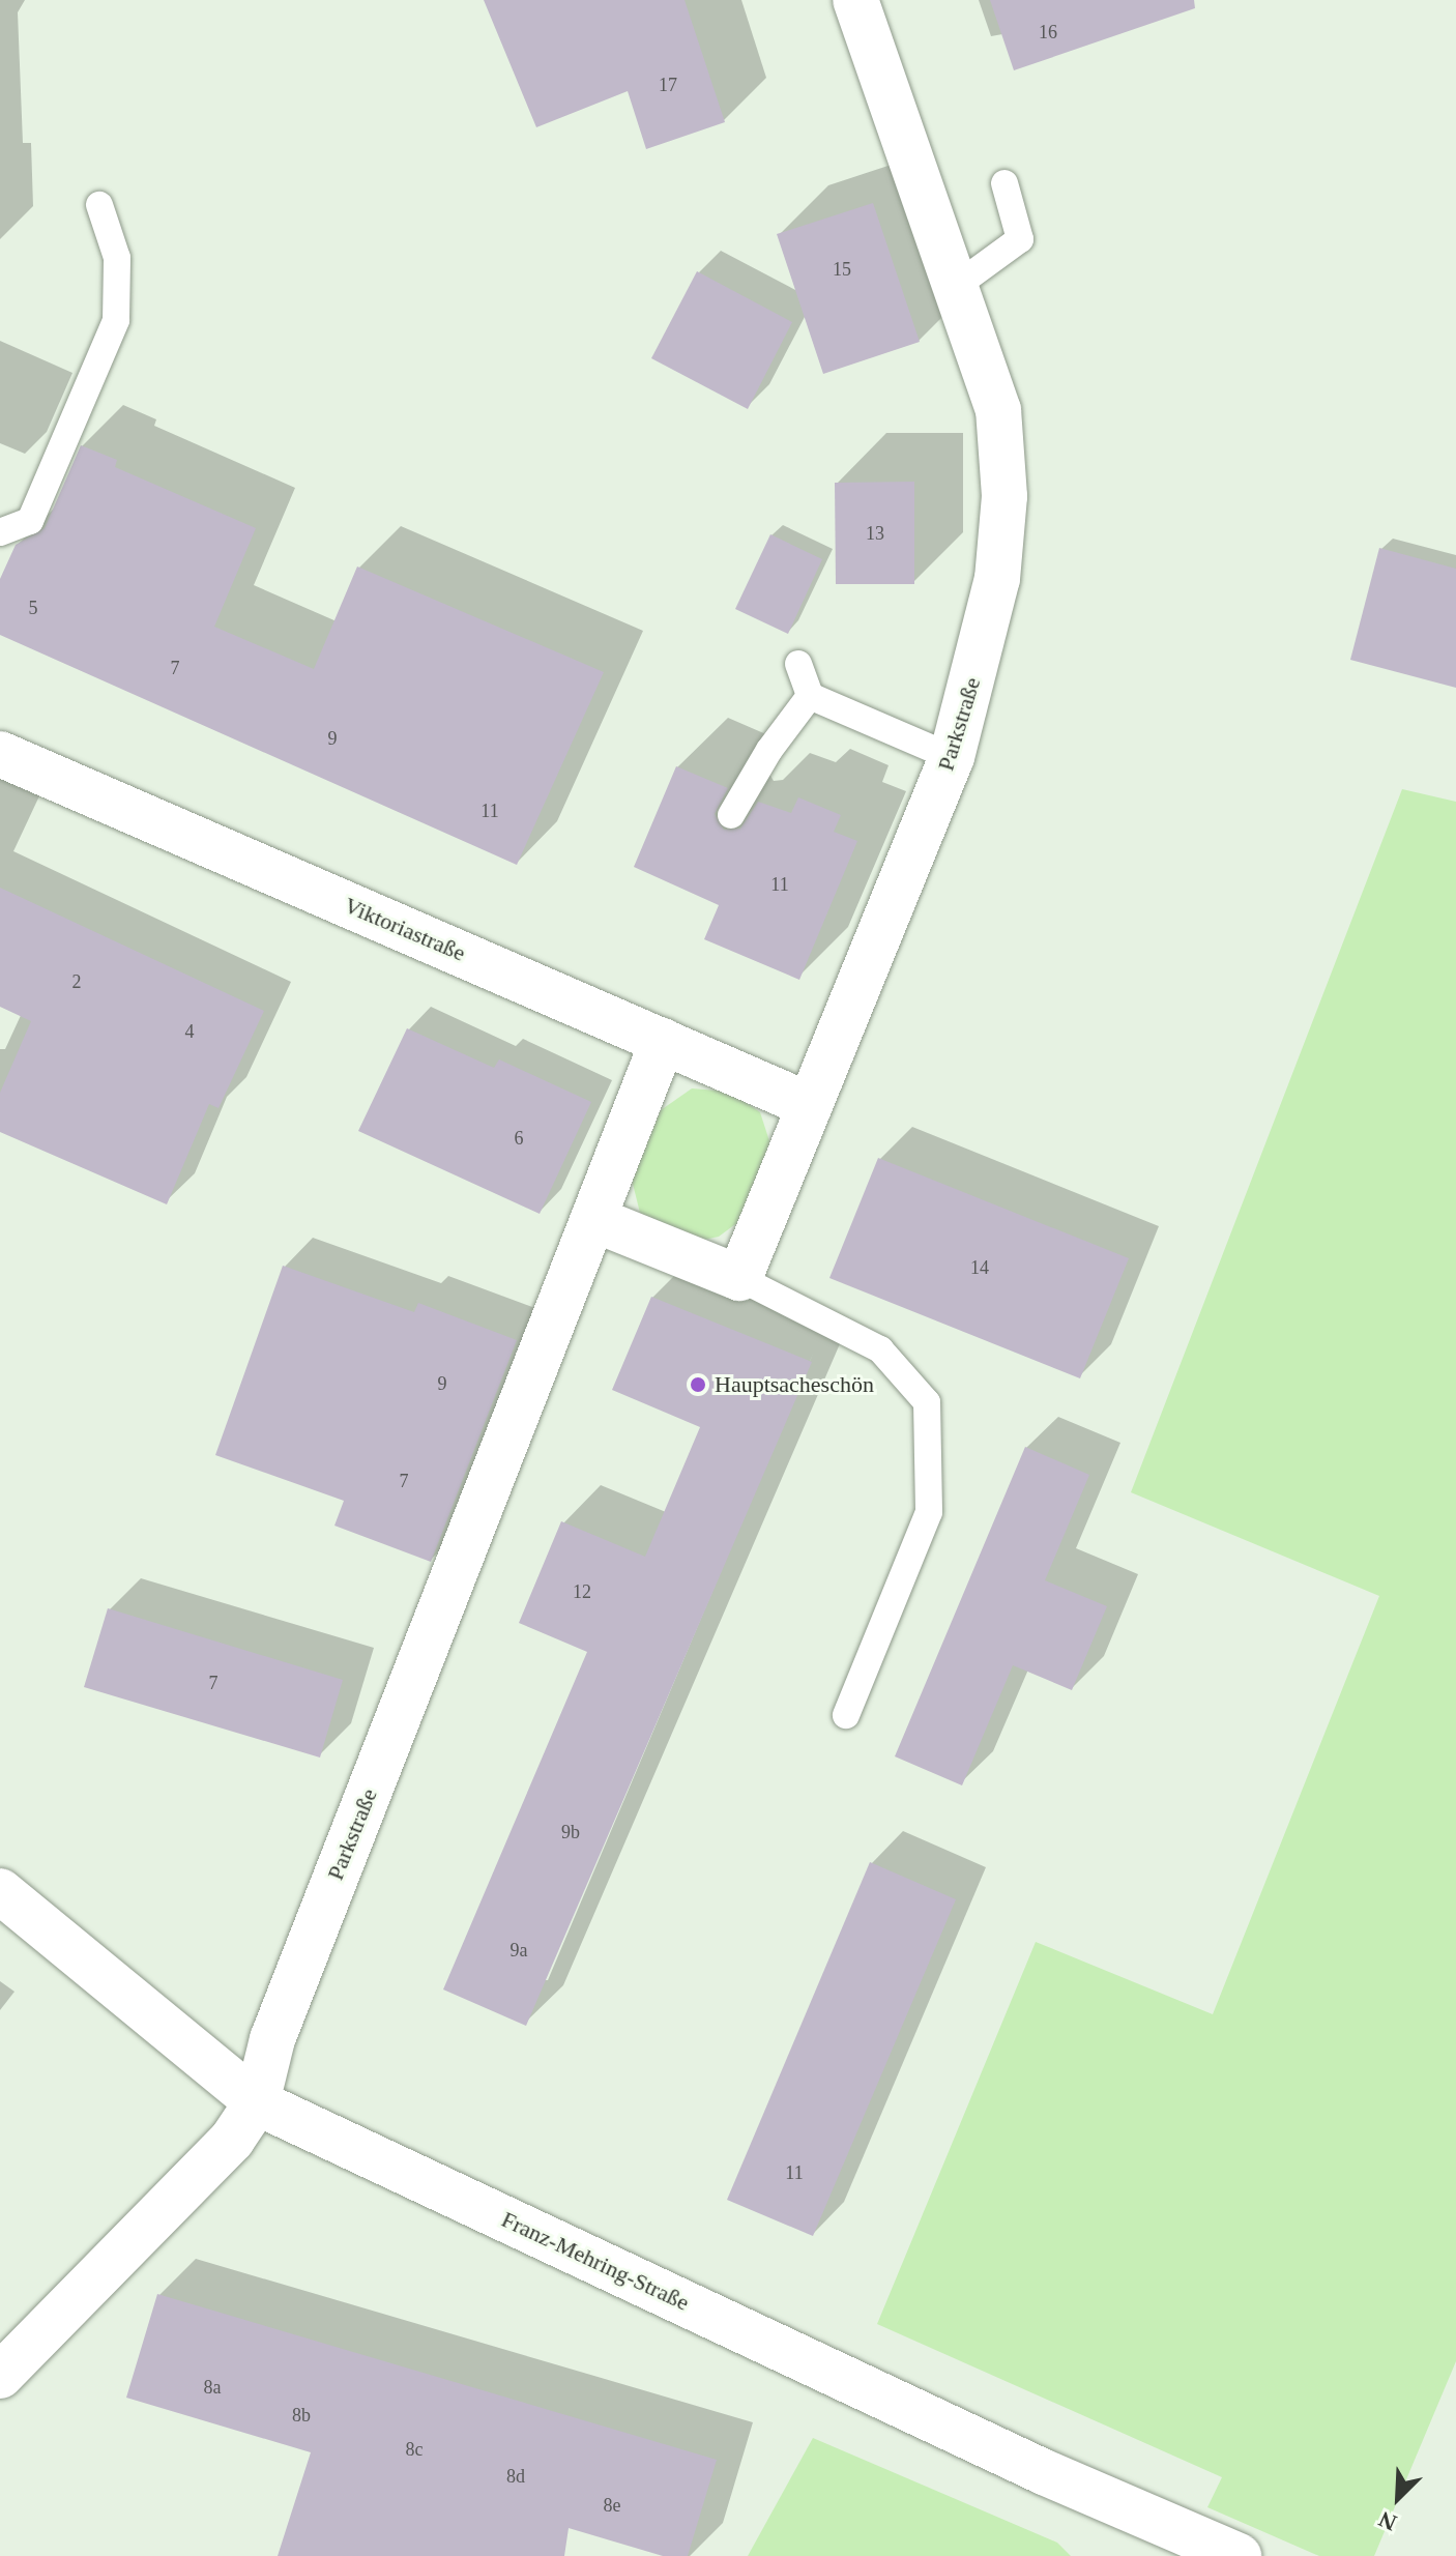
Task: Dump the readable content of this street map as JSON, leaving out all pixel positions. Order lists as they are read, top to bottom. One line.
{"streets":{"street":["Parkstraße","Viktoriastraße","Franz-Mehring-Straße"]},"crossings":[["Parkstraße","Viktoriastraße"],["Parkstraße","Franz-Mehring-Straße"]],"places":["Hauptsacheschön"],"house_numbers":["16","17","15","13","5","7","9","11","11","2","4","6","14","9","7","12","7","9b","9a","11","8a","8b","8c","8d","8e"],"north":"bottom left"}
